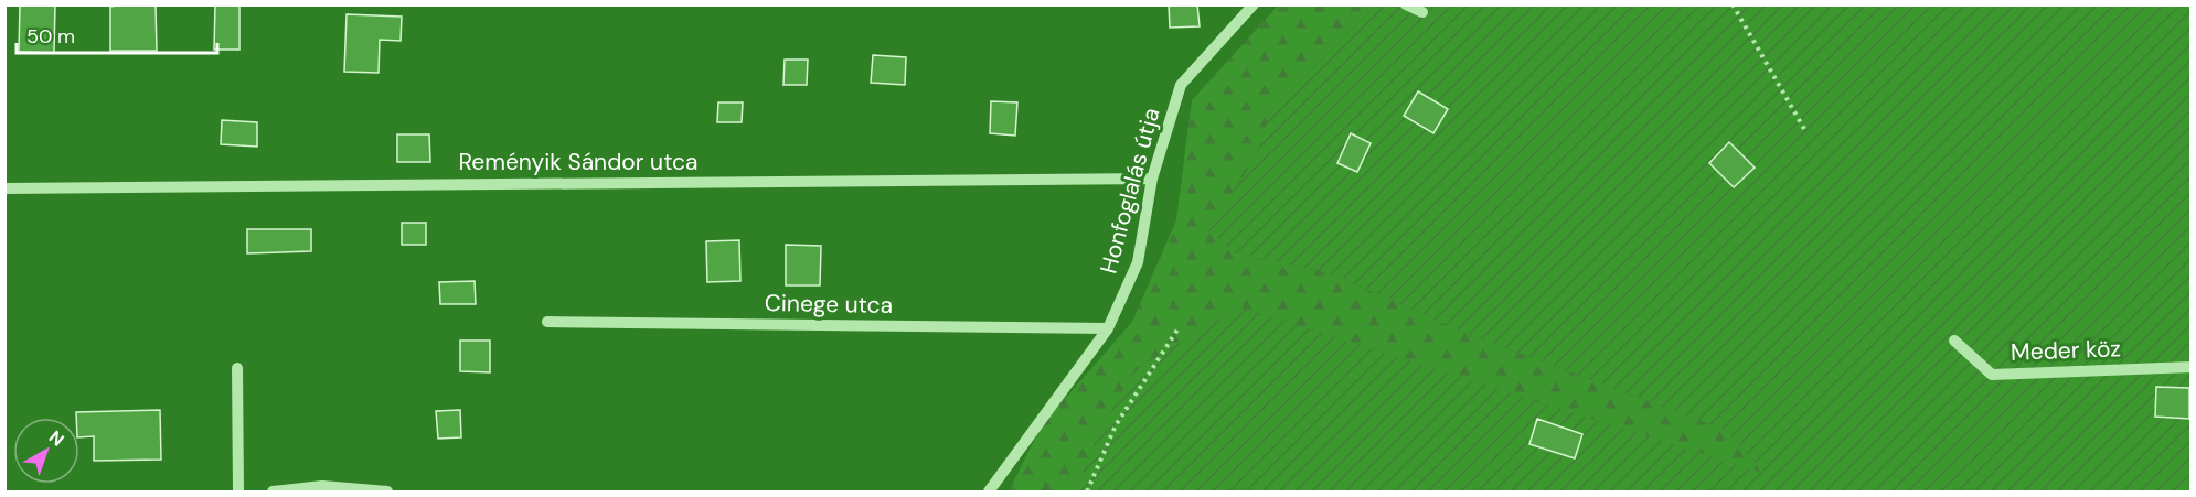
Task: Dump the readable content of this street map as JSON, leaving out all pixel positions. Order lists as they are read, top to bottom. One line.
{"streets":{"street":["Reményik Sándor utca","Honfoglalás útja","Cinege utca","Meder köz"]},"crossings":[["Reményik Sándor utca","Honfoglalás útja"],["Honfoglalás útja","Cinege utca"]],"scale_bar":"50 m","north":"top right"}
